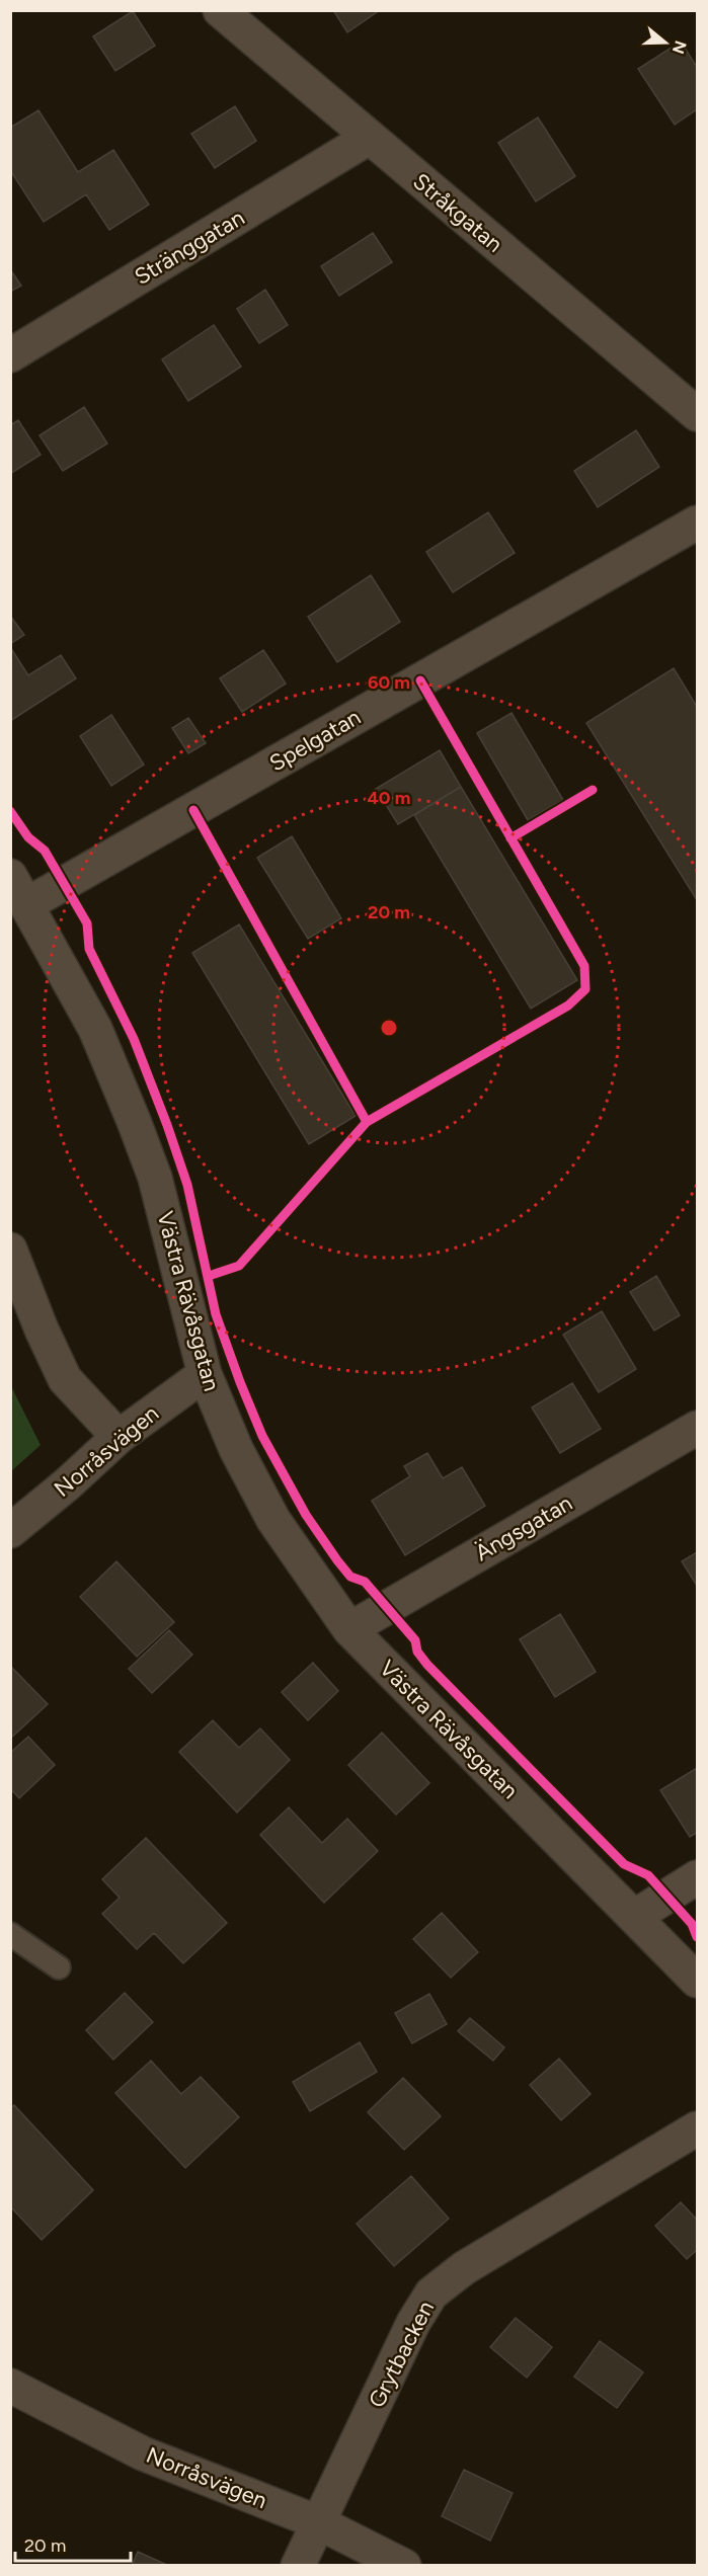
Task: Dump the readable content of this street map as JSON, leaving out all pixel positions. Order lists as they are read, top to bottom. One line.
{"streets":{"street":["Stråkgatan","Stränggatan","Spelgatan","Västra Rävåsgatan","Norråsvägen","Ängsgatan","Grytbacken"]},"crossings":[["Stråkgatan","Stränggatan"],["Spelgatan","Västra Rävåsgatan"],["Västra Rävåsgatan","Norråsvägen"],["Västra Rävåsgatan","Ängsgatan"],["Norråsvägen","Grytbacken"]],"scale_bar":"20 m","north":"right","rings":["60 m","40 m","20 m"]}
